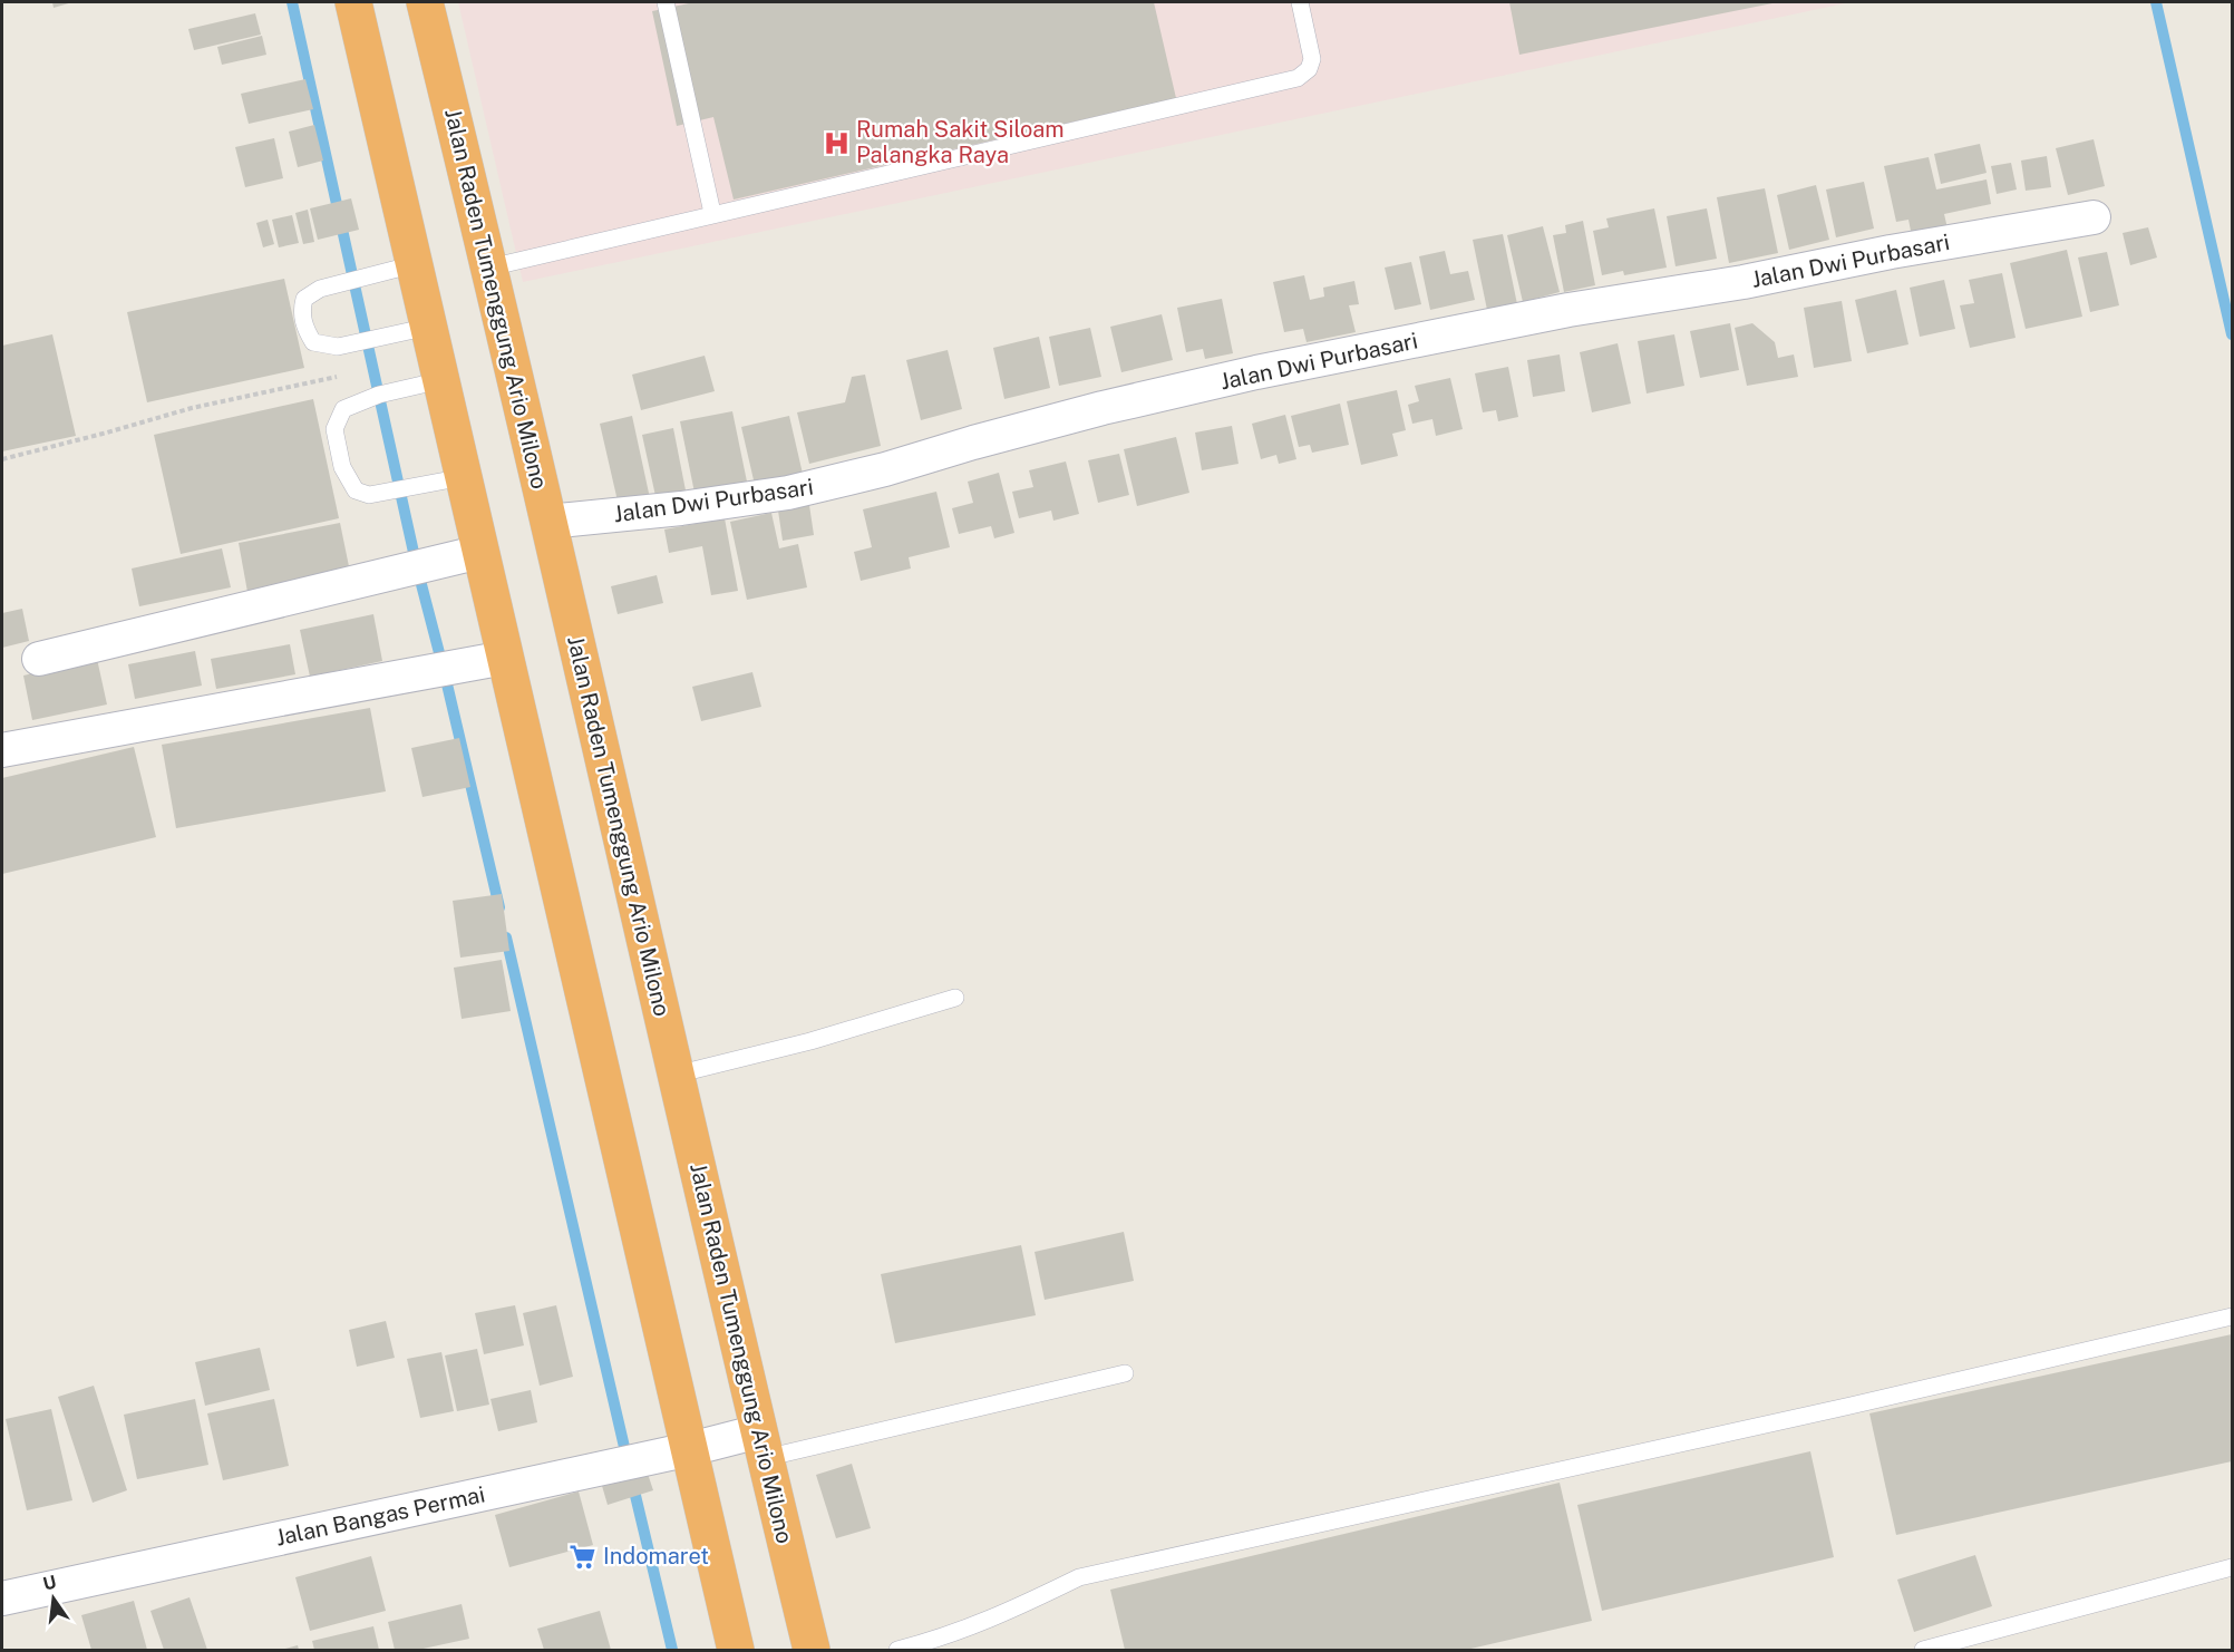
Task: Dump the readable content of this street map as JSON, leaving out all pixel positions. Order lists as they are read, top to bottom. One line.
{"streets":{"highway":["Jalan Raden Tumenggung Ario Milono"],"street":["Jalan Dwi Purbasari","Jalan Bangas Permai"]},"crossings":[["Jalan Dwi Purbasari","Jalan Raden Tumenggung Ario Milono"],["Jalan Raden Tumenggung Ario Milono","Jalan Bangas Permai"]],"places":{"hospital":["Rumah Sakit Siloam Palangka Raya"],"supermarket":["Indomaret"]},"north":"top"}
